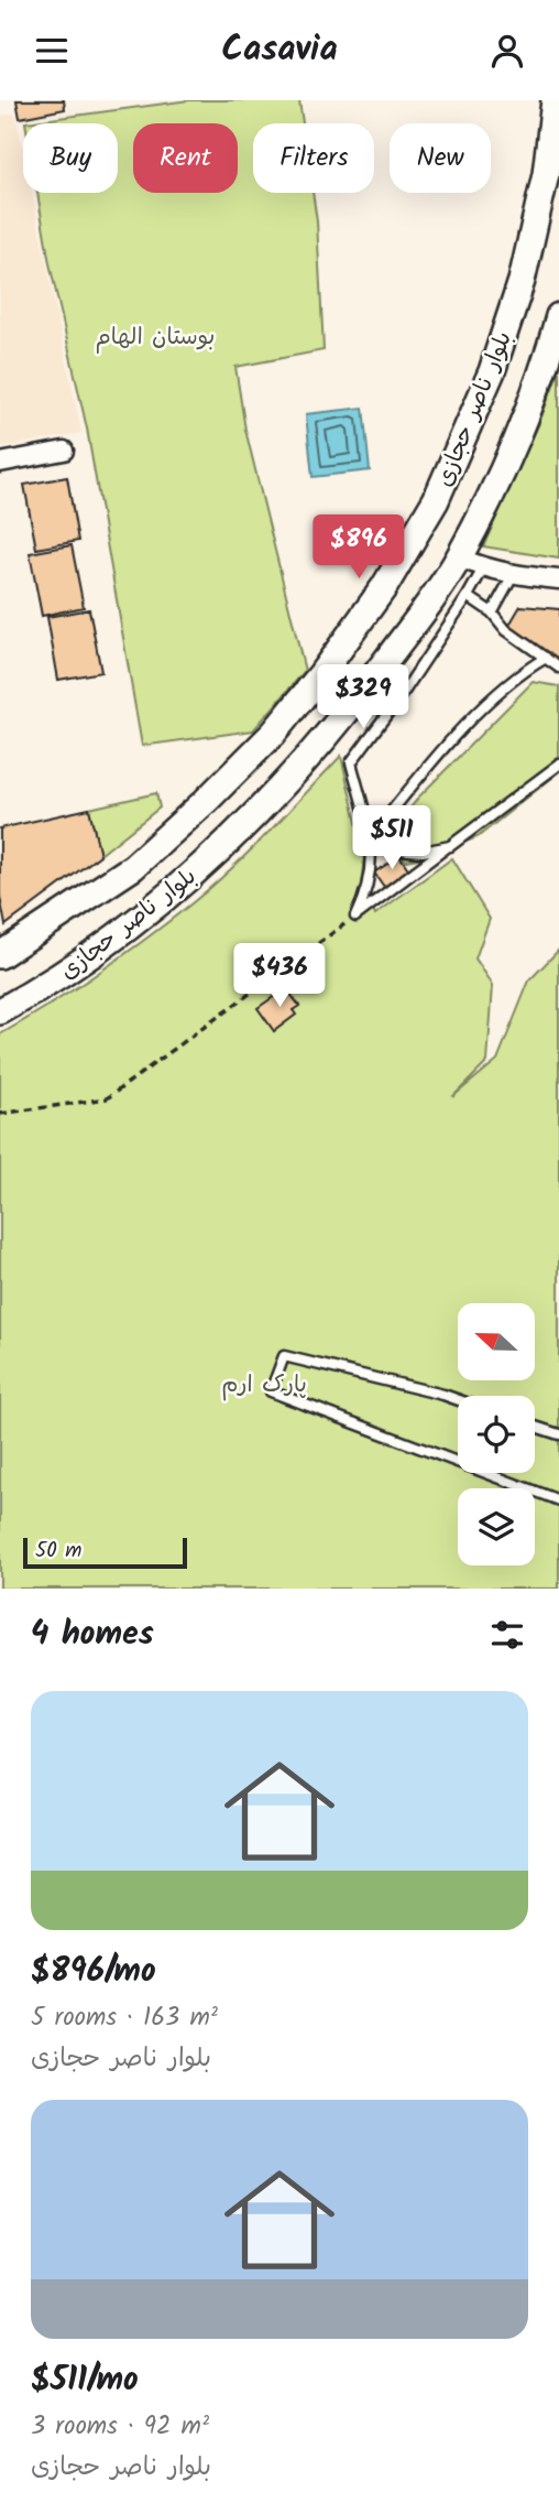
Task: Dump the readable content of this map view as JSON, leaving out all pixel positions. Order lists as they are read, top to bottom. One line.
{"streets":{"main road":["بلوار ناصر حجازی"]},"parks":["بوستان الهام","پارک ارم"],"scale_bar":"50 m","north":"left","page":{"header":"Casavia","chip":["Buy","Rent","Filters","New"],"price":["$896","$329","$511","$436"],"scale":"50 m","heading":"4 homes","list":[{"name":"$896/mo","note":"5 rooms · 163 m² · بلوار ناصر حجازی"},{"name":"$511/mo","note":"3 rooms · 92 m² · بلوار ناصر حجازی"}]}}
